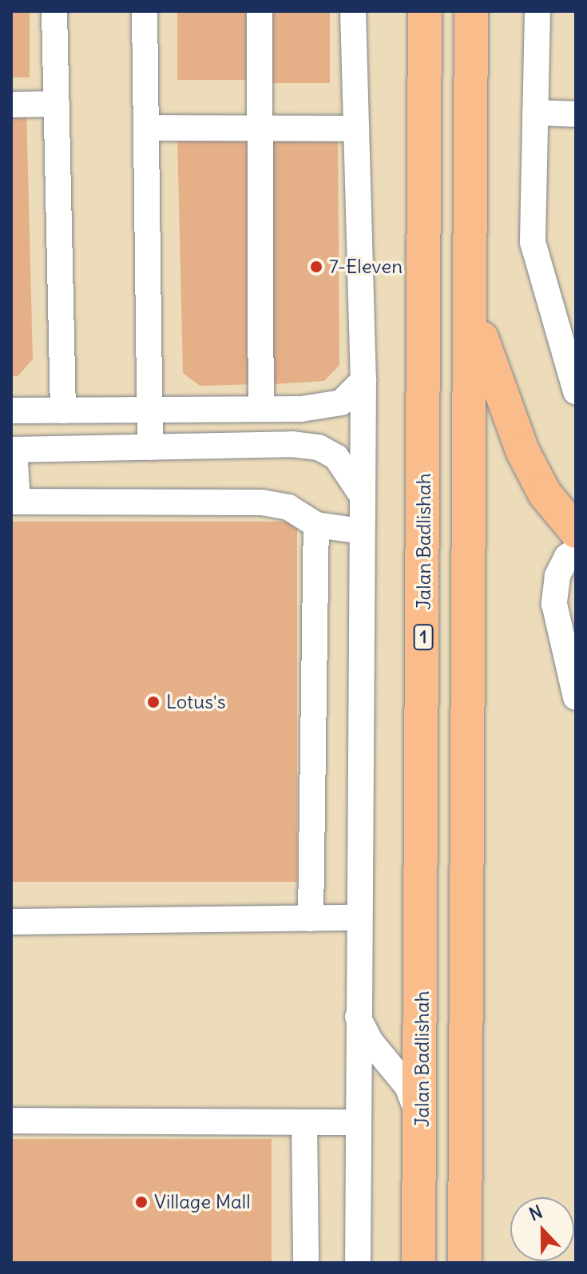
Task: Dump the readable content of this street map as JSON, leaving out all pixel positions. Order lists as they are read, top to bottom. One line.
{"streets":{"main road":["Jalan Badlishah","1"]},"places":["7-Eleven","Lotus's","Village Mall"],"north":"top"}
